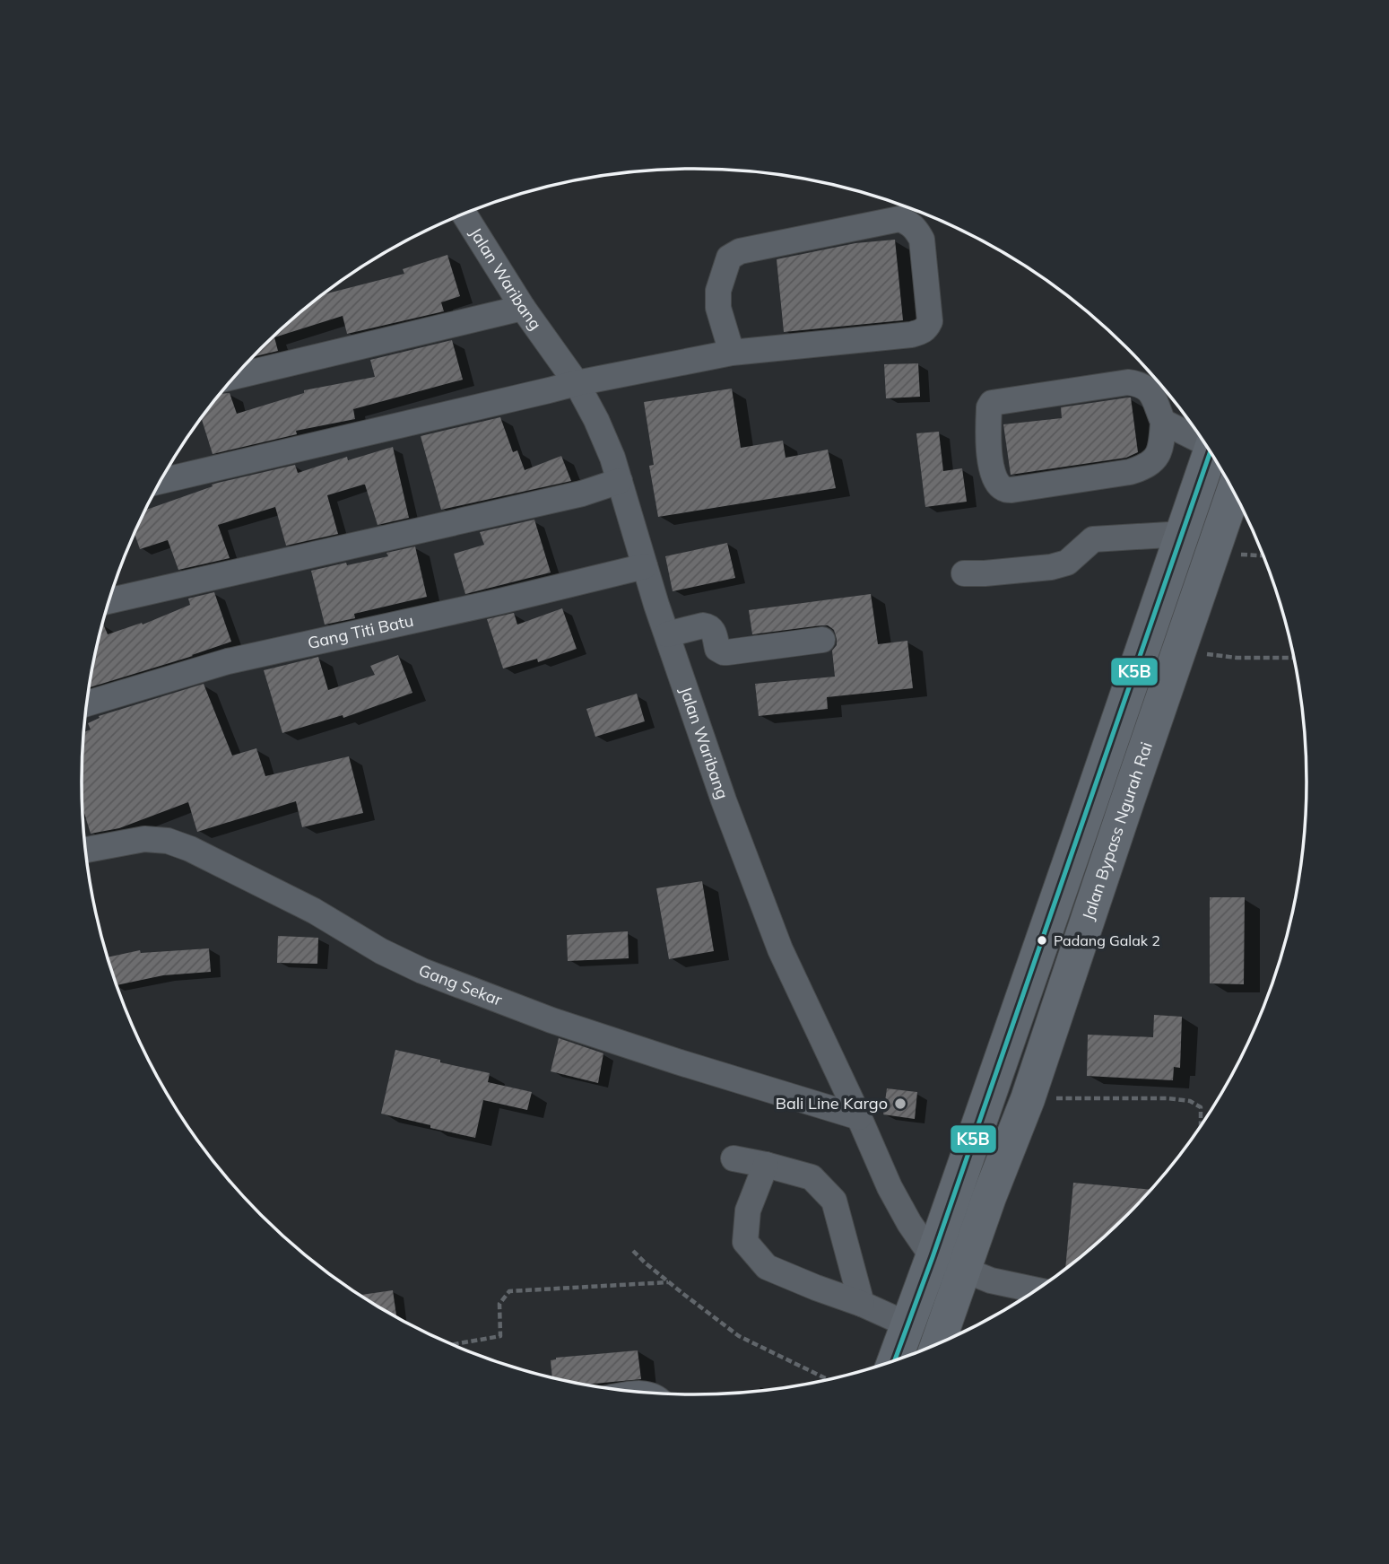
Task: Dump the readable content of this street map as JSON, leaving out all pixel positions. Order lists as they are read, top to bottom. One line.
{"streets":{"highway":["Jalan Bypass Ngurah Rai"],"street":["Jalan Waribang","Gang Titi Batu","Gang Sekar"]},"crossings":[["Jalan Waribang","Gang Titi Batu"],["Jalan Waribang","Jalan Bypass Ngurah Rai"],["Jalan Waribang","Gang Sekar"]],"places":["Padang Galak 2","Bali Line Kargo"],"lines":["transit line K5B"]}
